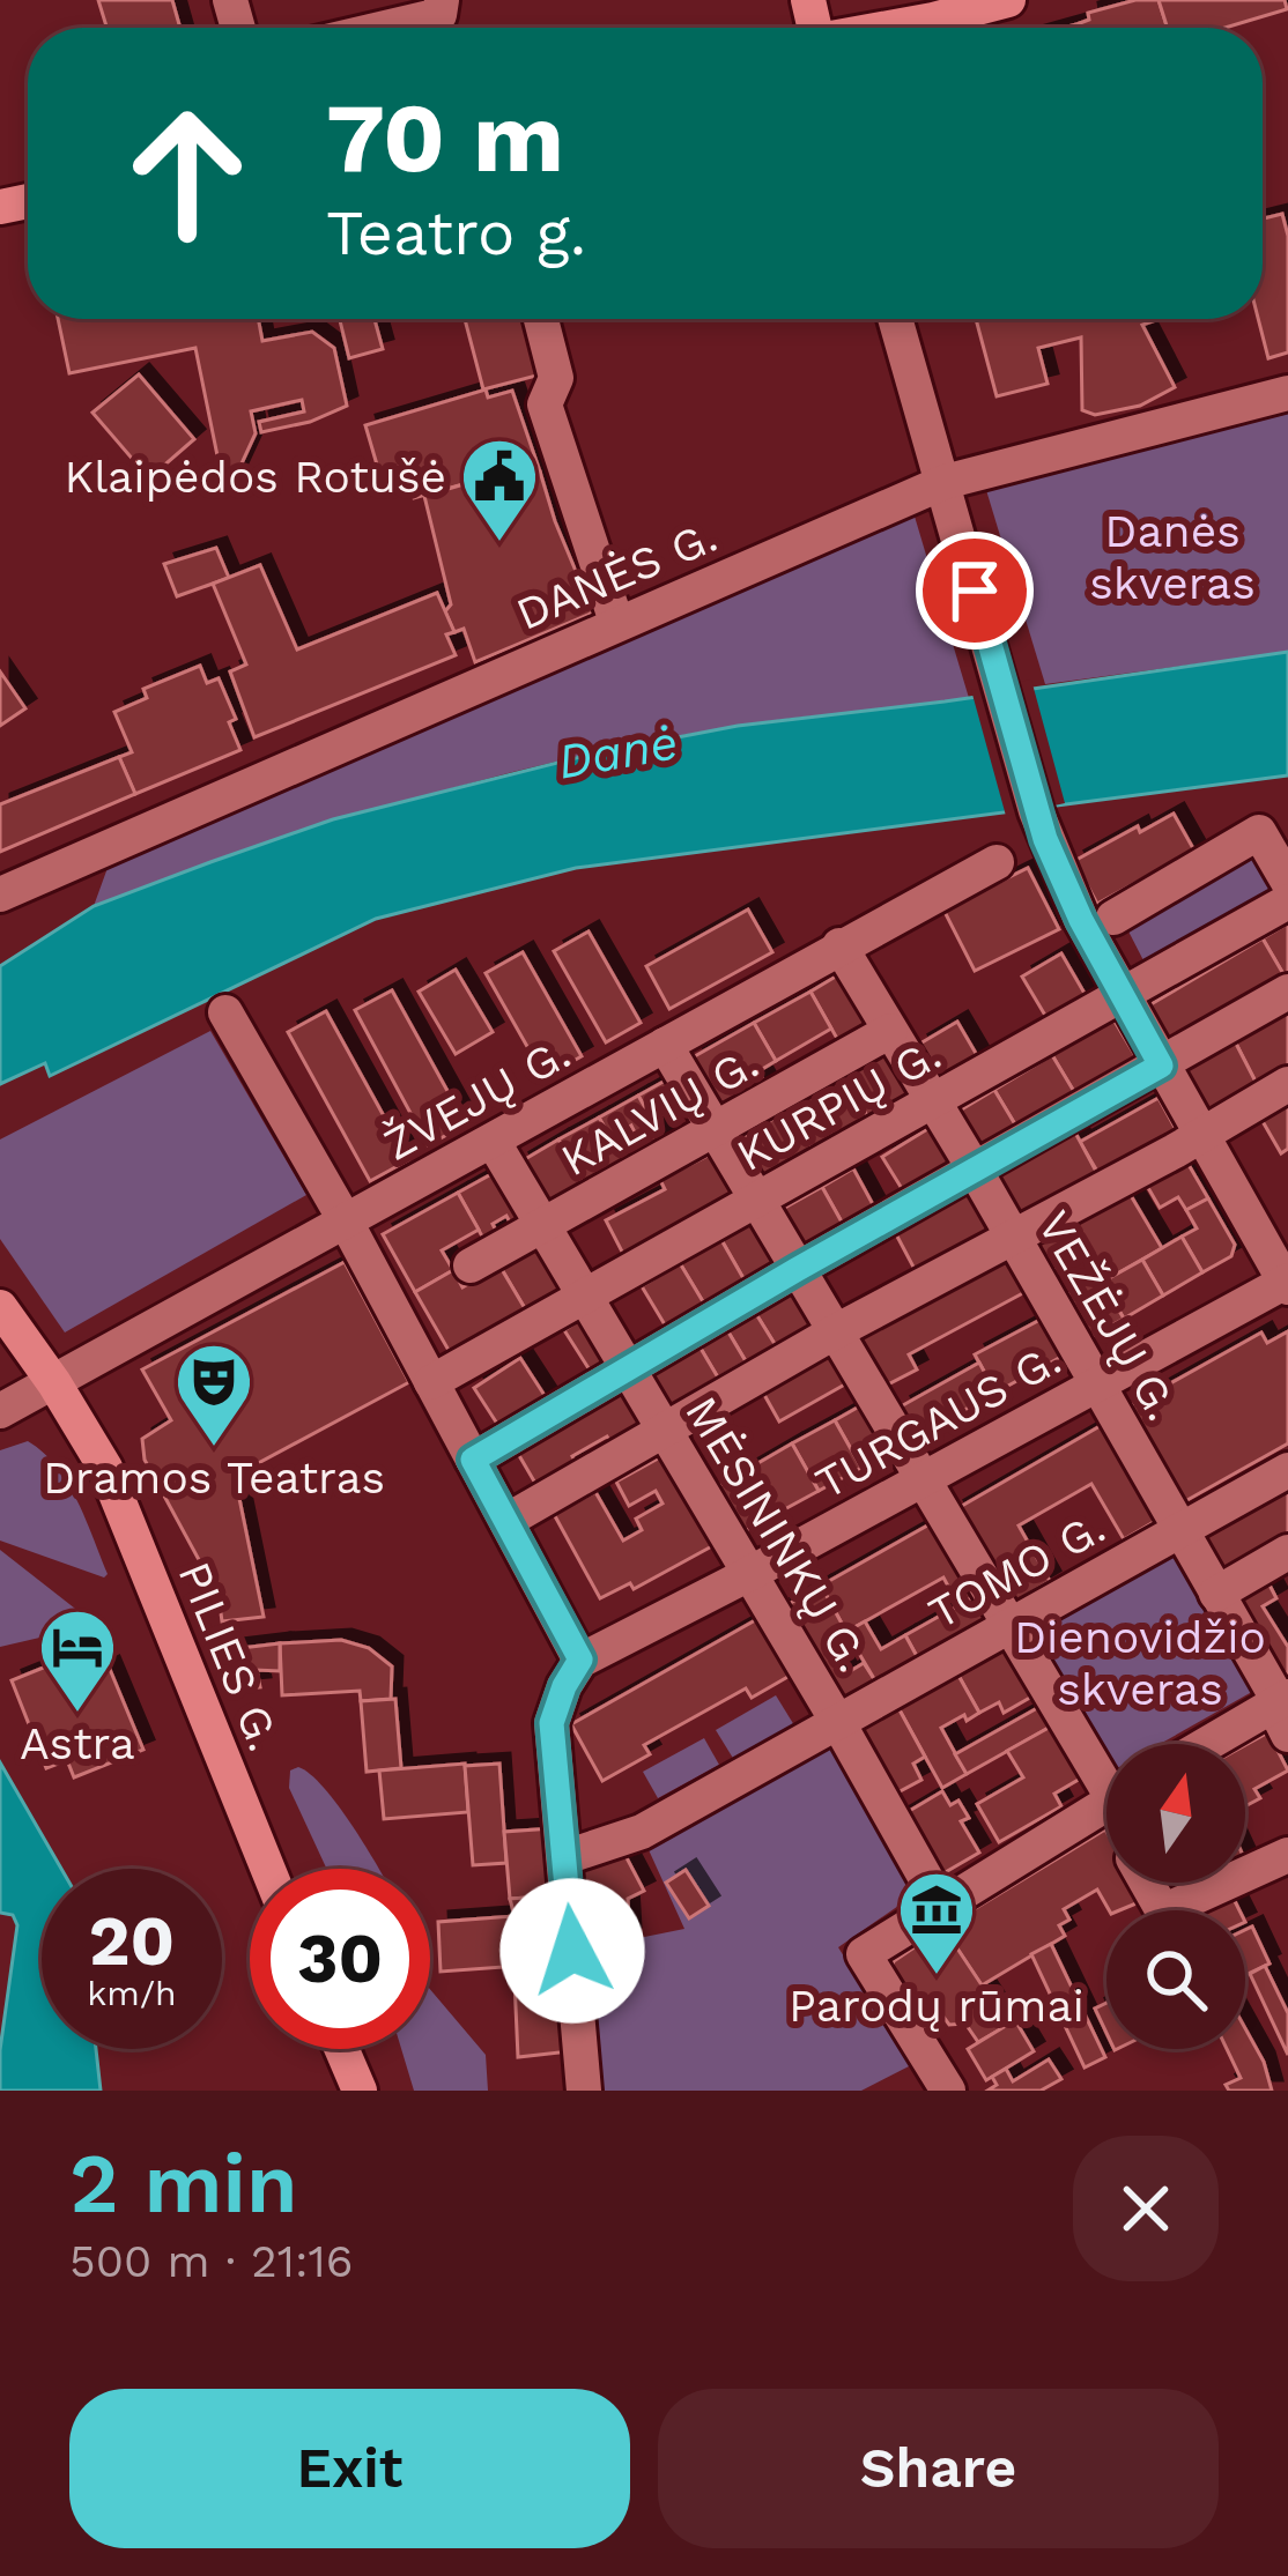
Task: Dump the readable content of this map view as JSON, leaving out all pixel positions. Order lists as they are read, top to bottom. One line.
{"streets":{"main road":["PILIES G."],"street":["DANĖS G.","ŽVEJŲ G.","KURPIŲ G.","KALVIŲ G.","VEŽĖJŲ G.","TURGAUS G.","MĖSININKŲ G.","TOMO G."]},"crossings":[["ŽVEJŲ G.","VEŽĖJŲ G."],["ŽVEJŲ G.","MĖSININKŲ G."],["ŽVEJŲ G.","PILIES G."],["KURPIŲ G.","VEŽĖJŲ G."],["KURPIŲ G.","MĖSININKŲ G."],["KALVIŲ G.","VEŽĖJŲ G."],["KALVIŲ G.","MĖSININKŲ G."],["VEŽĖJŲ G.","TURGAUS G."],["VEŽĖJŲ G.","TOMO G."],["TURGAUS G.","MĖSININKŲ G."],["MĖSININKŲ G.","TOMO G."]],"water":["Danė"],"parks":["Danės skveras","Dienovidžio skveras"],"places":{"public building":["Klaipėdos Rotušė"],"theatre":["Dramos Teatras"],"hotel":["Astra"],"museum":["Parodų rūmai"]},"north":"top","page":{"turn":["70 m","Teatro g."],"speed":"20 km/h","limit":"30","heading":["2 min","500 m · 21:16"],"buttons":["Exit","Share"]}}
